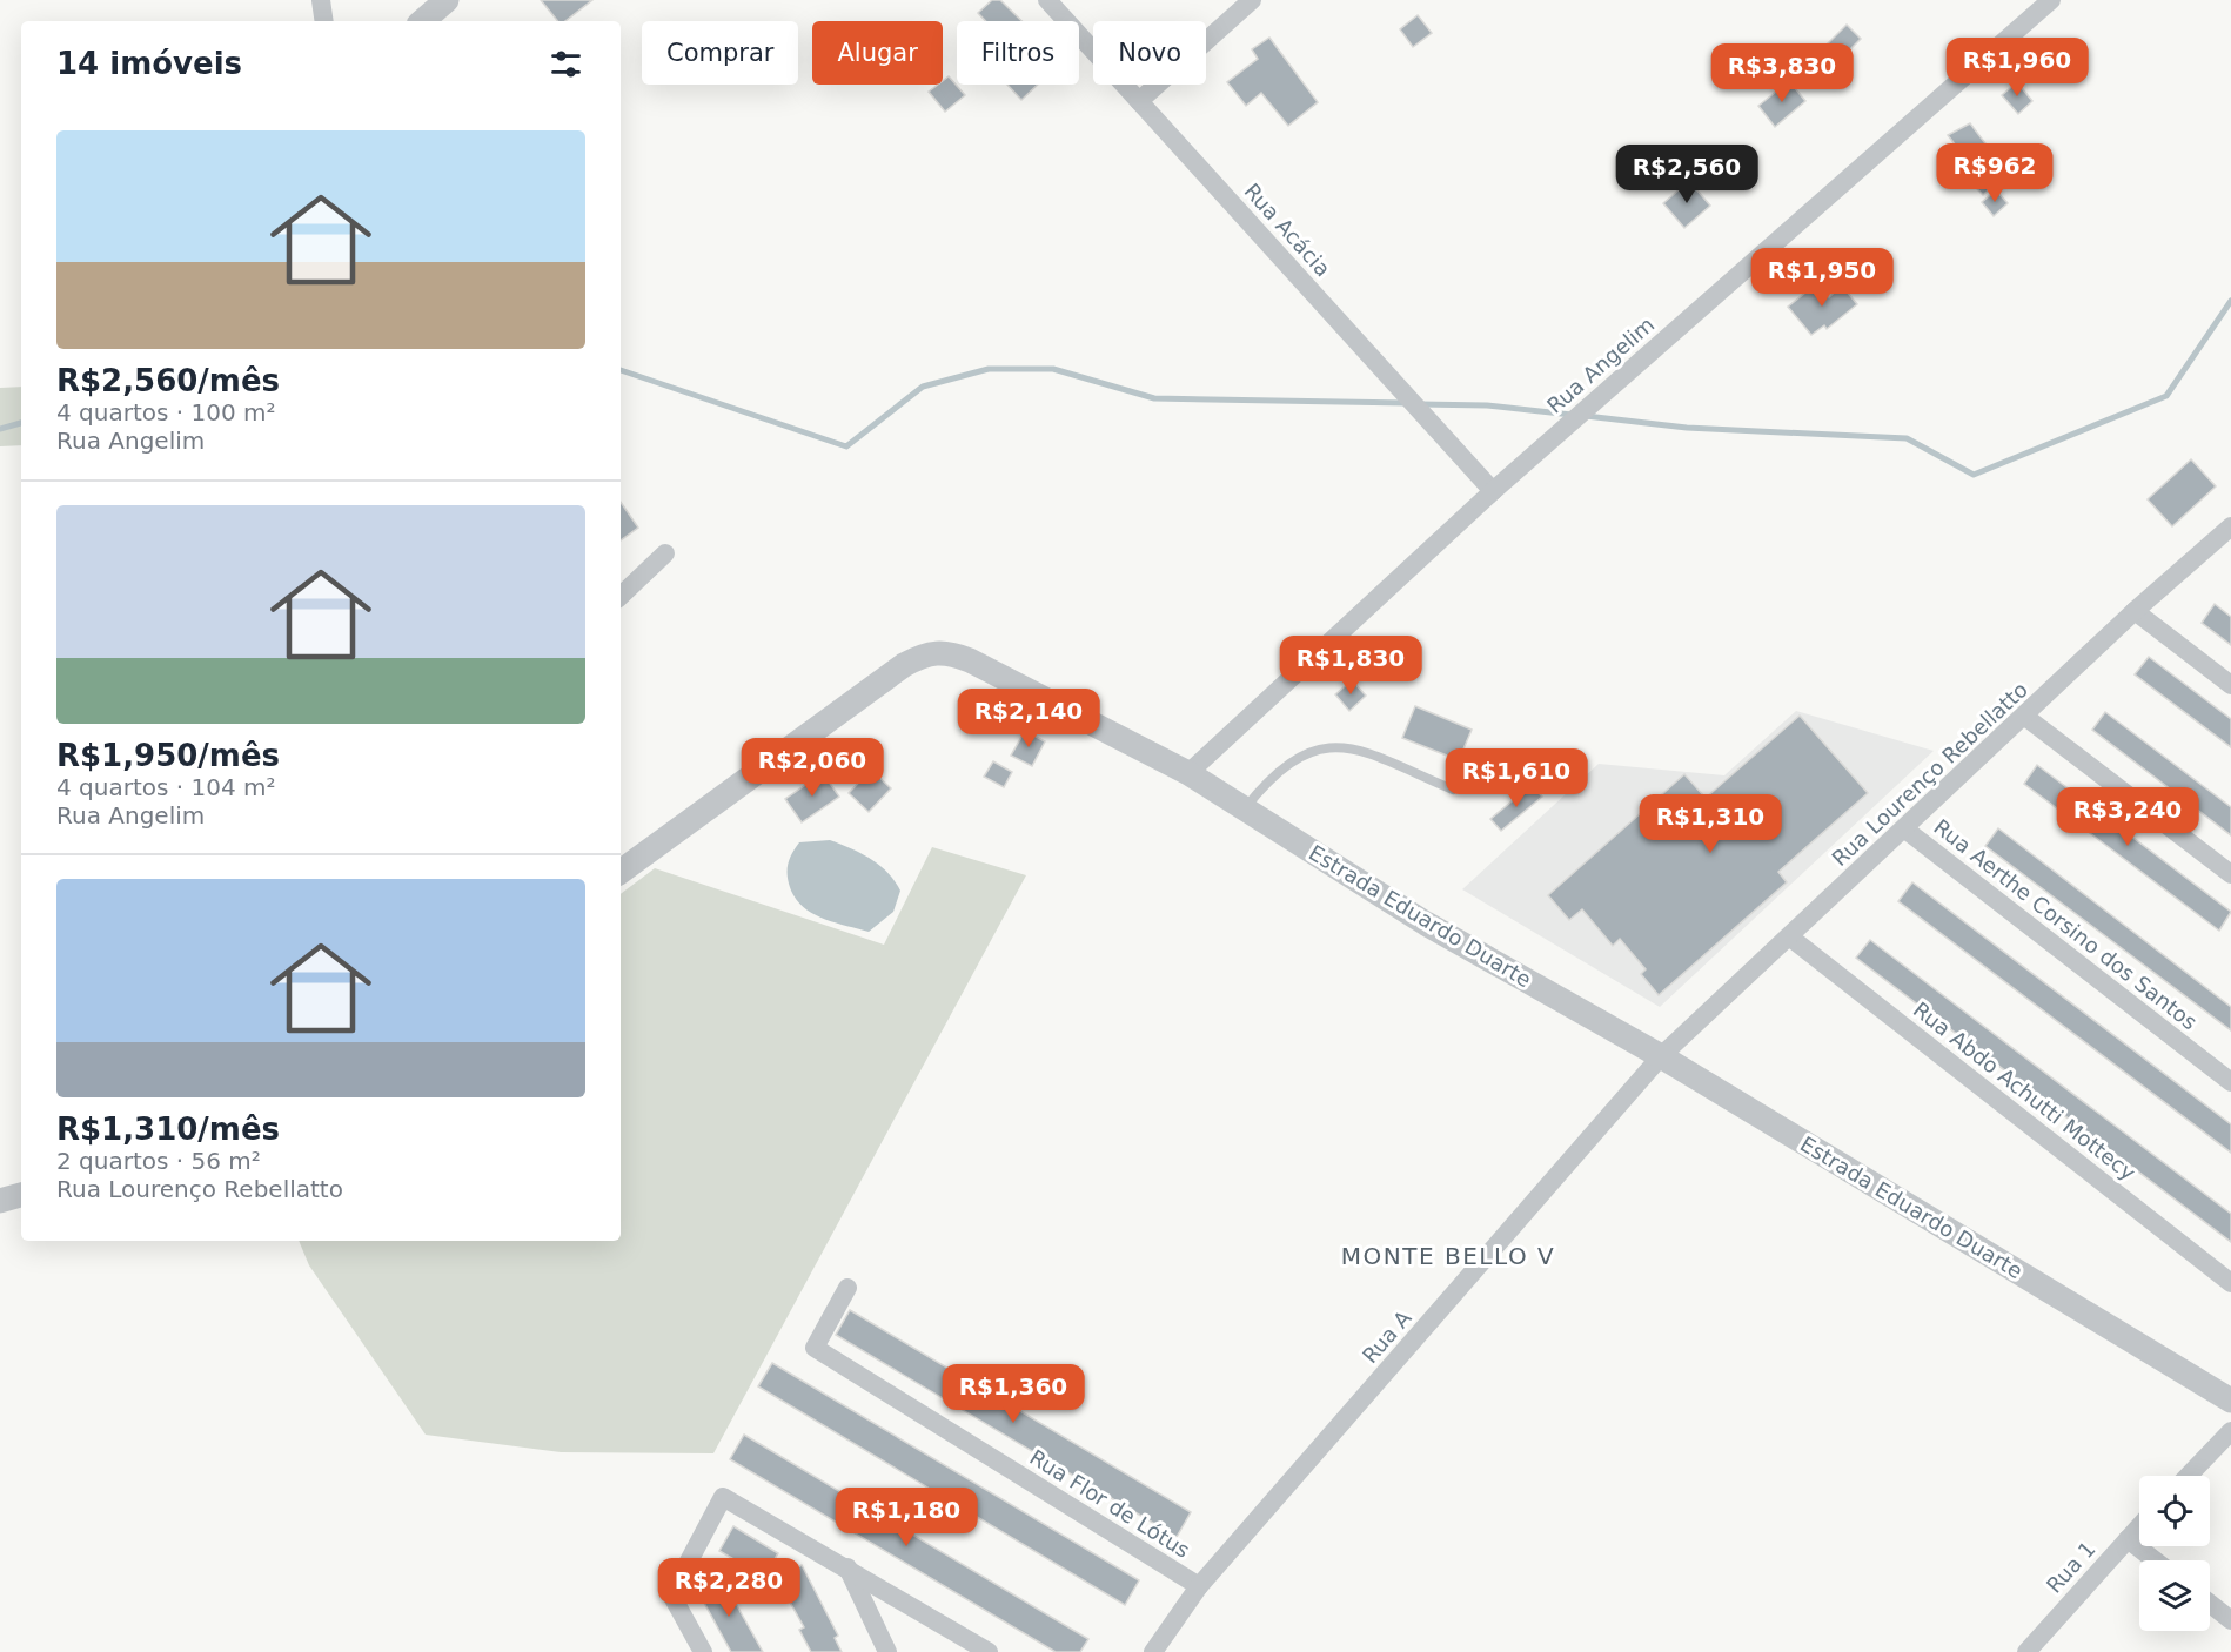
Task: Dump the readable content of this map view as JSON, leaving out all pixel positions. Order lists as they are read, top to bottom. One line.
{"streets":{"street":["Rua Acácia","Rua Angelim","Rua Lourenço Rebellatto","Estrada Eduardo Duarte","Rua Aerthe Corsino dos Santos","Rua Abdo Achutti Mottecy","Rua A","Rua Flor de Lótus","Rua 1"]},"crossings":[["Rua Acácia","Rua Angelim"],["Rua Angelim","Estrada Eduardo Duarte"],["Rua Lourenço Rebellatto","Estrada Eduardo Duarte"],["Rua Lourenço Rebellatto","Rua Aerthe Corsino dos Santos"],["Rua Lourenço Rebellatto","Rua Abdo Achutti Mottecy"],["Rua Lourenço Rebellatto","Rua A"],["Estrada Eduardo Duarte","Rua A"],["Rua A","Rua Flor de Lótus"]],"districts":["MONTE BELLO V"],"page":{"chip":["Comprar","Alugar","Filtros","Novo"],"heading":"14 imóveis","price":["R$1,960","R$3,830","R$962","R$2,560","R$1,950","R$1,830","R$2,140","R$2,060","R$1,610","R$3,240","R$1,310","R$1,360","R$1,180","R$2,280"],"list":[{"name":"R$2,560/mês","note":"4 quartos · 100 m² · Rua Angelim"},{"name":"R$1,950/mês","note":"4 quartos · 104 m² · Rua Angelim"},{"name":"R$1,310/mês","note":"2 quartos · 56 m² · Rua Lourenço Rebellatto"}]}}
